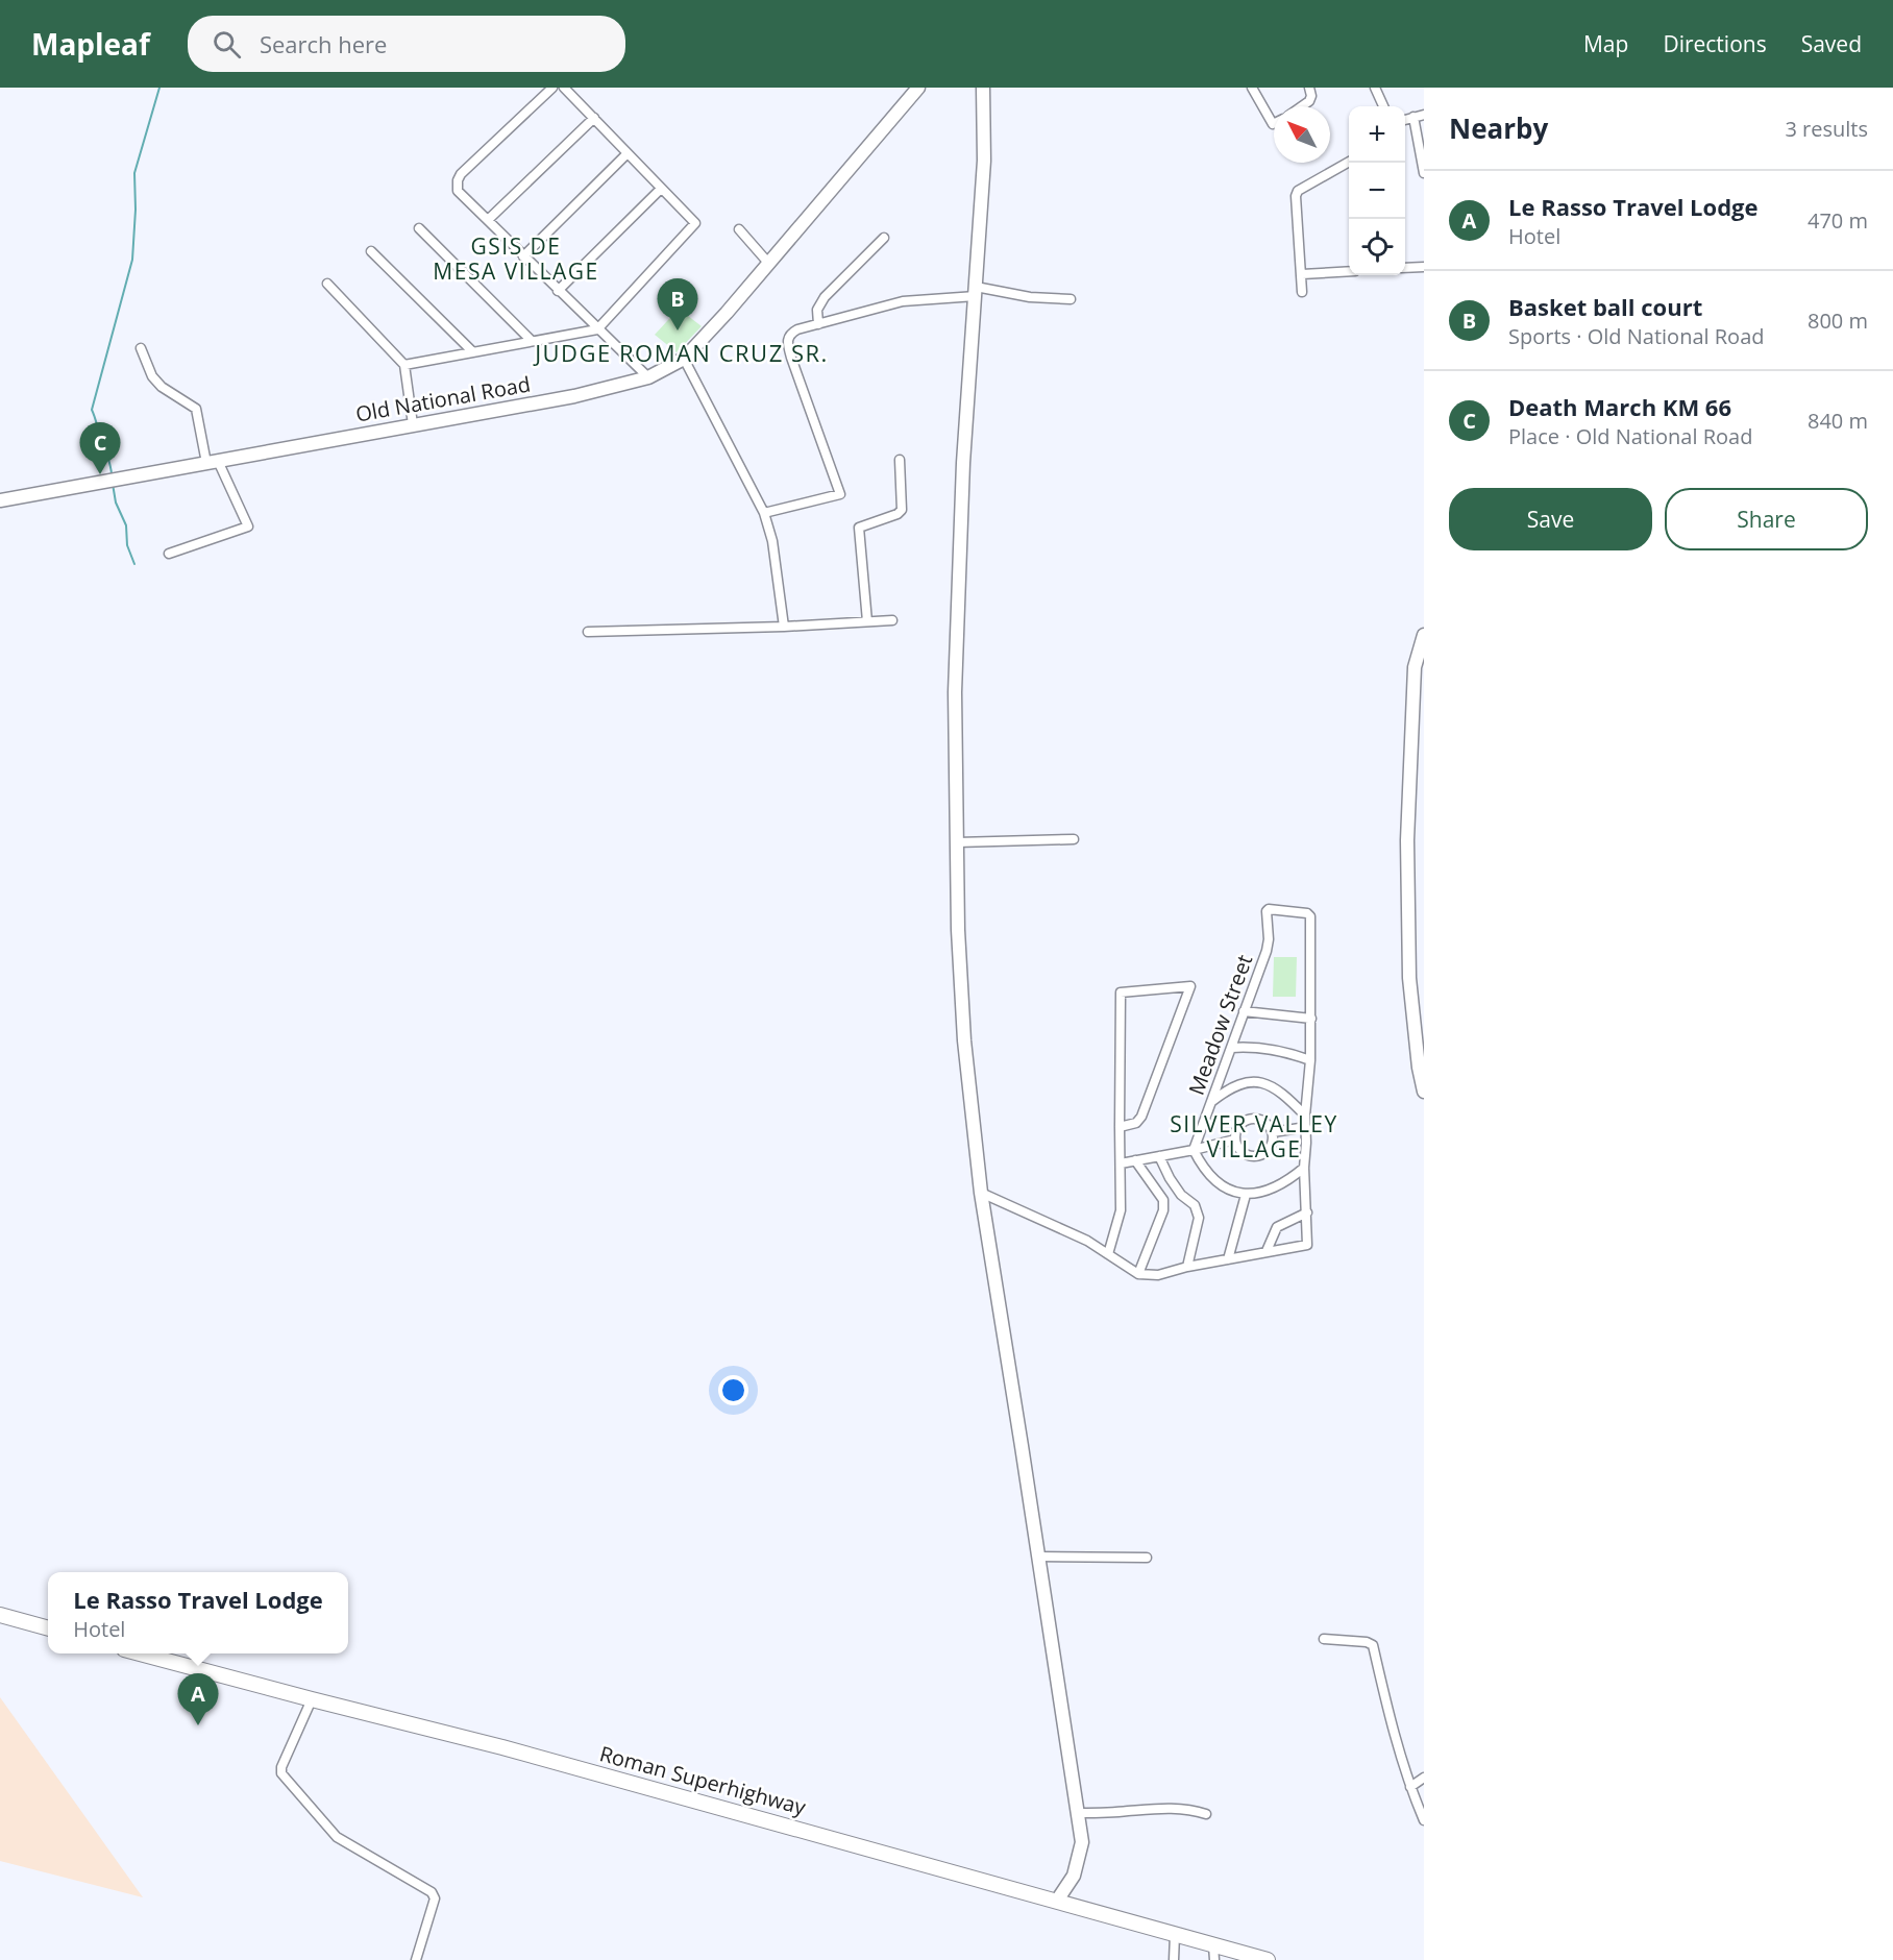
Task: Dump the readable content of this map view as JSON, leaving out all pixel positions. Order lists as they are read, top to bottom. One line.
{"streets":{"main road":["Roman Superhighway"],"street":["Old National Road","Meadow Street"]},"districts":["GSIS DE MESA VILLAGE","JUDGE ROMAN CRUZ SR.","SILVER VALLEY VILLAGE"],"north":"top left","page":{"header":"Mapleaf","search":"Search here","nav":["Map","Directions","Saved"],"heading":["Nearby","3 results"],"map_buttons":["+","−"],"list":[{"mark":"A","name":"Le Rasso Travel Lodge","note":"Hotel","value":"470 m"},{"mark":"B","name":"Basket ball court","note":"Sports · Old National Road","value":"800 m"},{"mark":"C","name":"Death March KM 66","note":"Place · Old National Road","value":"840 m"}],"pins":["B","C","A"],"buttons":["Save","Share"],"popup":["Le Rasso Travel Lodge","Hotel"]}}
